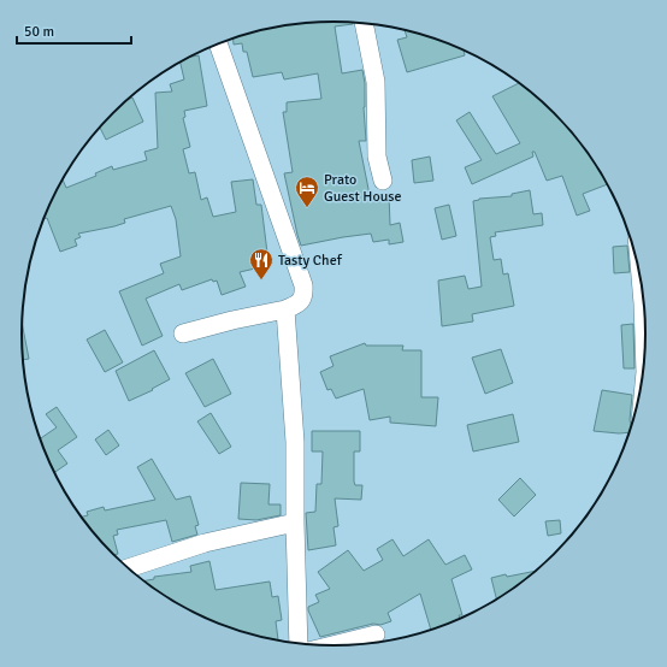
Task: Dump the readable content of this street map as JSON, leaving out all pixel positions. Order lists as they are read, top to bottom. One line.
{"places":{"hotel":["Prato Guest House"],"restaurant":["Tasty Chef"]},"scale_bar":"50 m"}
